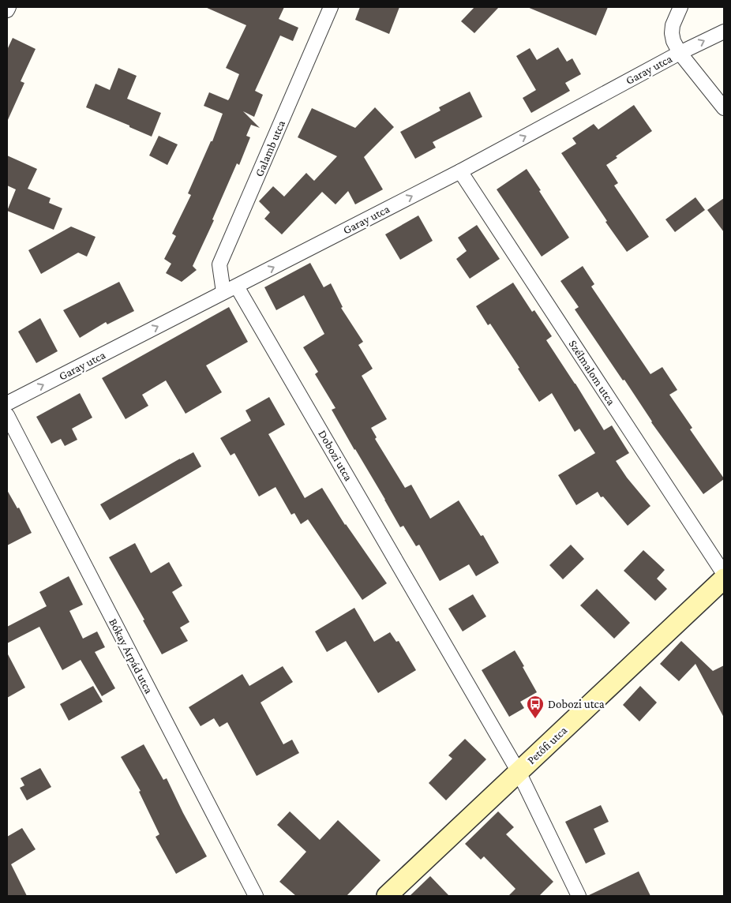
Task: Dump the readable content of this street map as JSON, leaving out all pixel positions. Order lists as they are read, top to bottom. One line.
{"streets":{"main road":["Petőfi utca"],"street":["Garay utca","Galamb utca","Szélmalom utca","Dobozi utca","Bókay Árpád utca"]},"crossings":[["Garay utca","Galamb utca"],["Garay utca","Szélmalom utca"],["Garay utca","Dobozi utca"],["Dobozi utca","Petőfi utca"]],"one_way":["Garay utca"],"places":{"bus stop":["Dobozi utca"]}}
